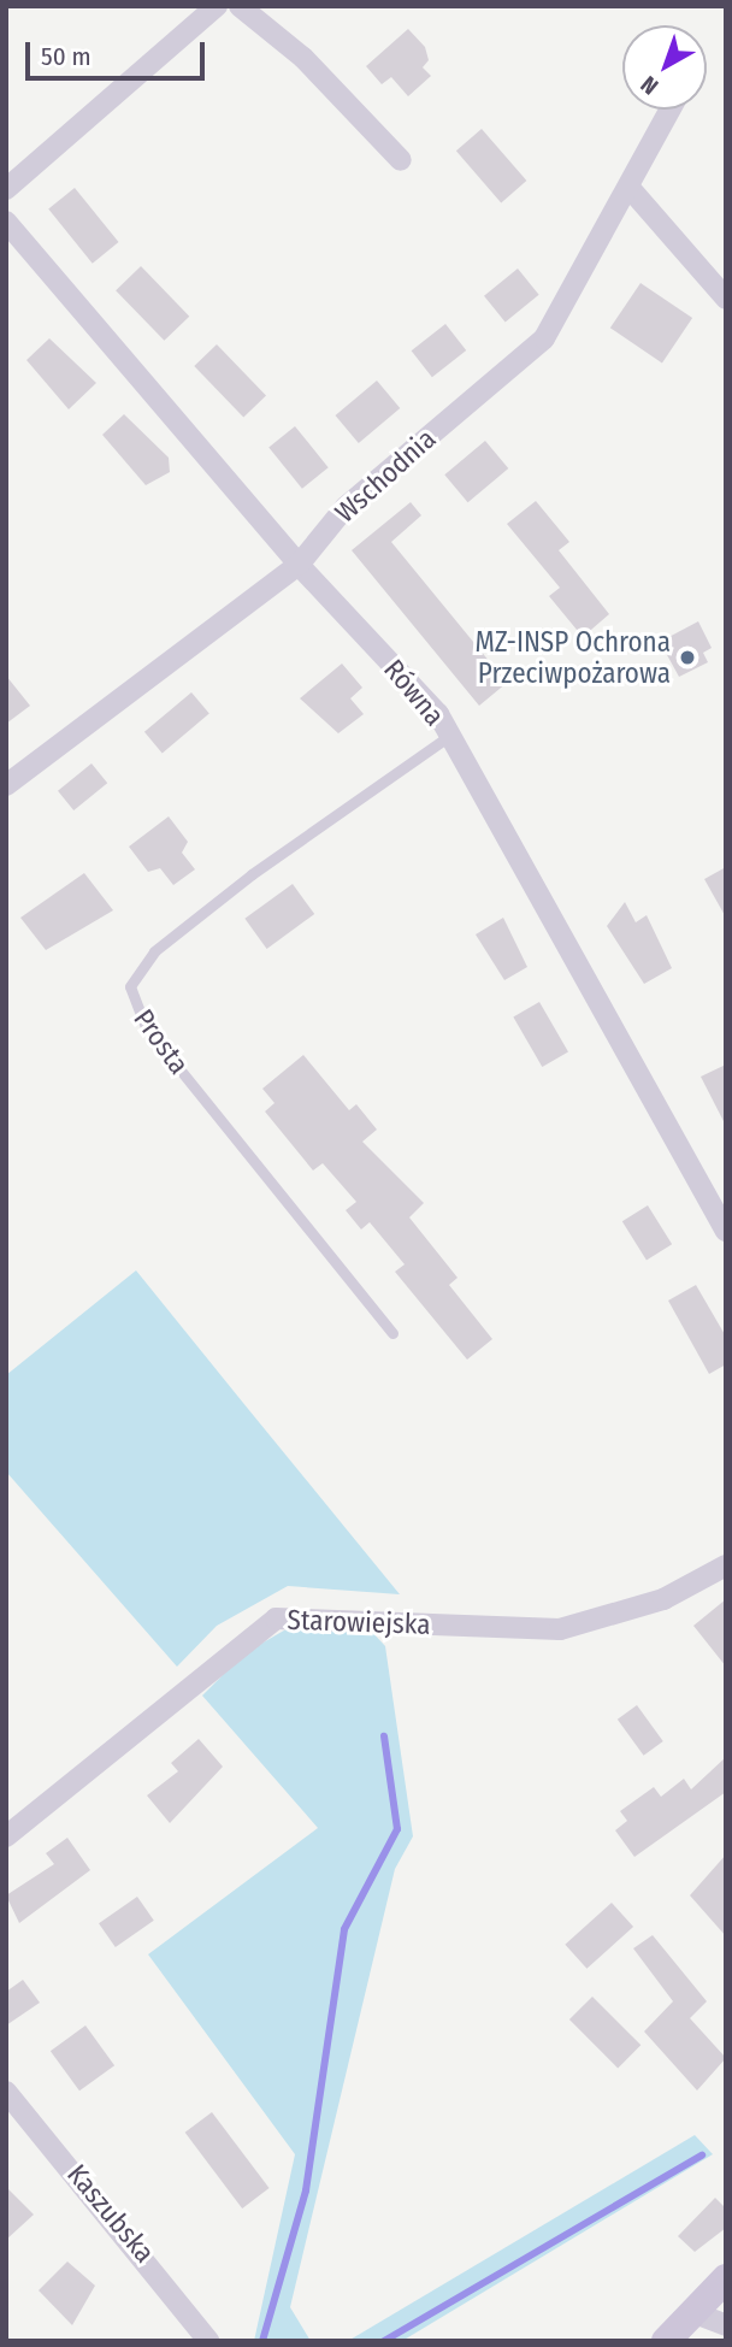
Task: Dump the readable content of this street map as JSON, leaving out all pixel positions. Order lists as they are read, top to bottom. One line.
{"streets":{"street":["Wschodnia","Równa","Starowiejska","Kaszubska"],"lane":["Prosta"]},"crossings":[["Wschodnia","Równa"],["Równa","Prosta"]],"places":["MZ-INSP Ochrona Przeciwpożarowa"],"scale_bar":"50 m","north":"bottom left"}
